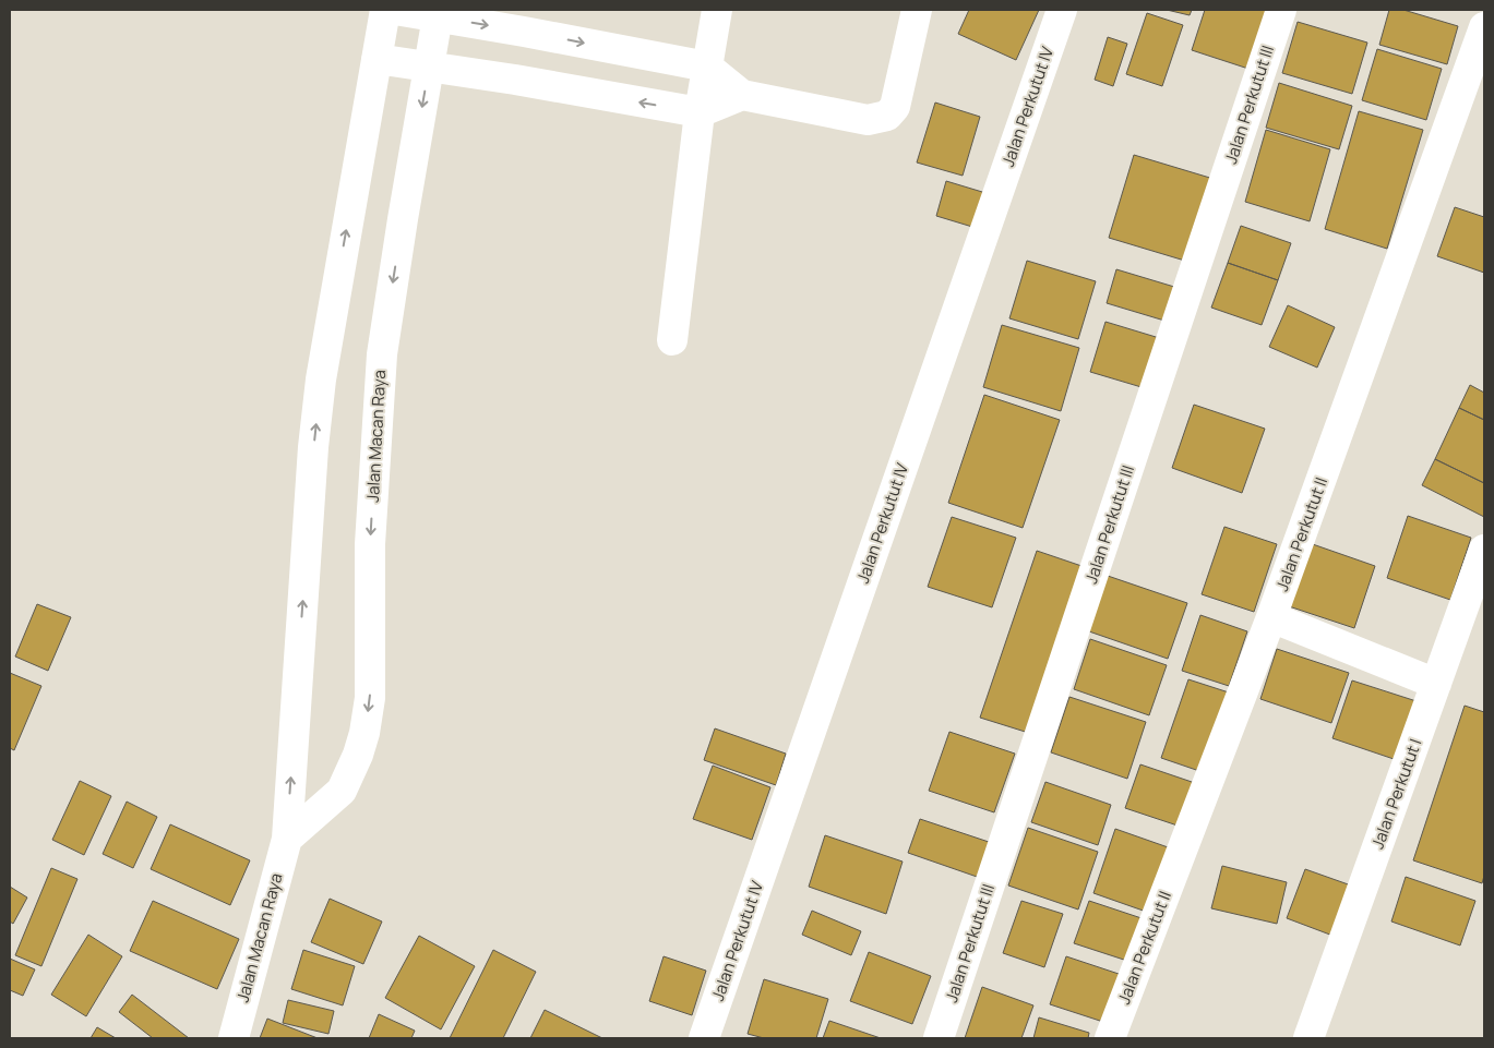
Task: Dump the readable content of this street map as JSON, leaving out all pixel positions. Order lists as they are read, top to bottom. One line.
{"streets":{"street":["Jalan Perkutut III","Jalan Perkutut IV","Jalan Macan Raya","Jalan Perkutut II","Jalan Perkutut I"]}}
